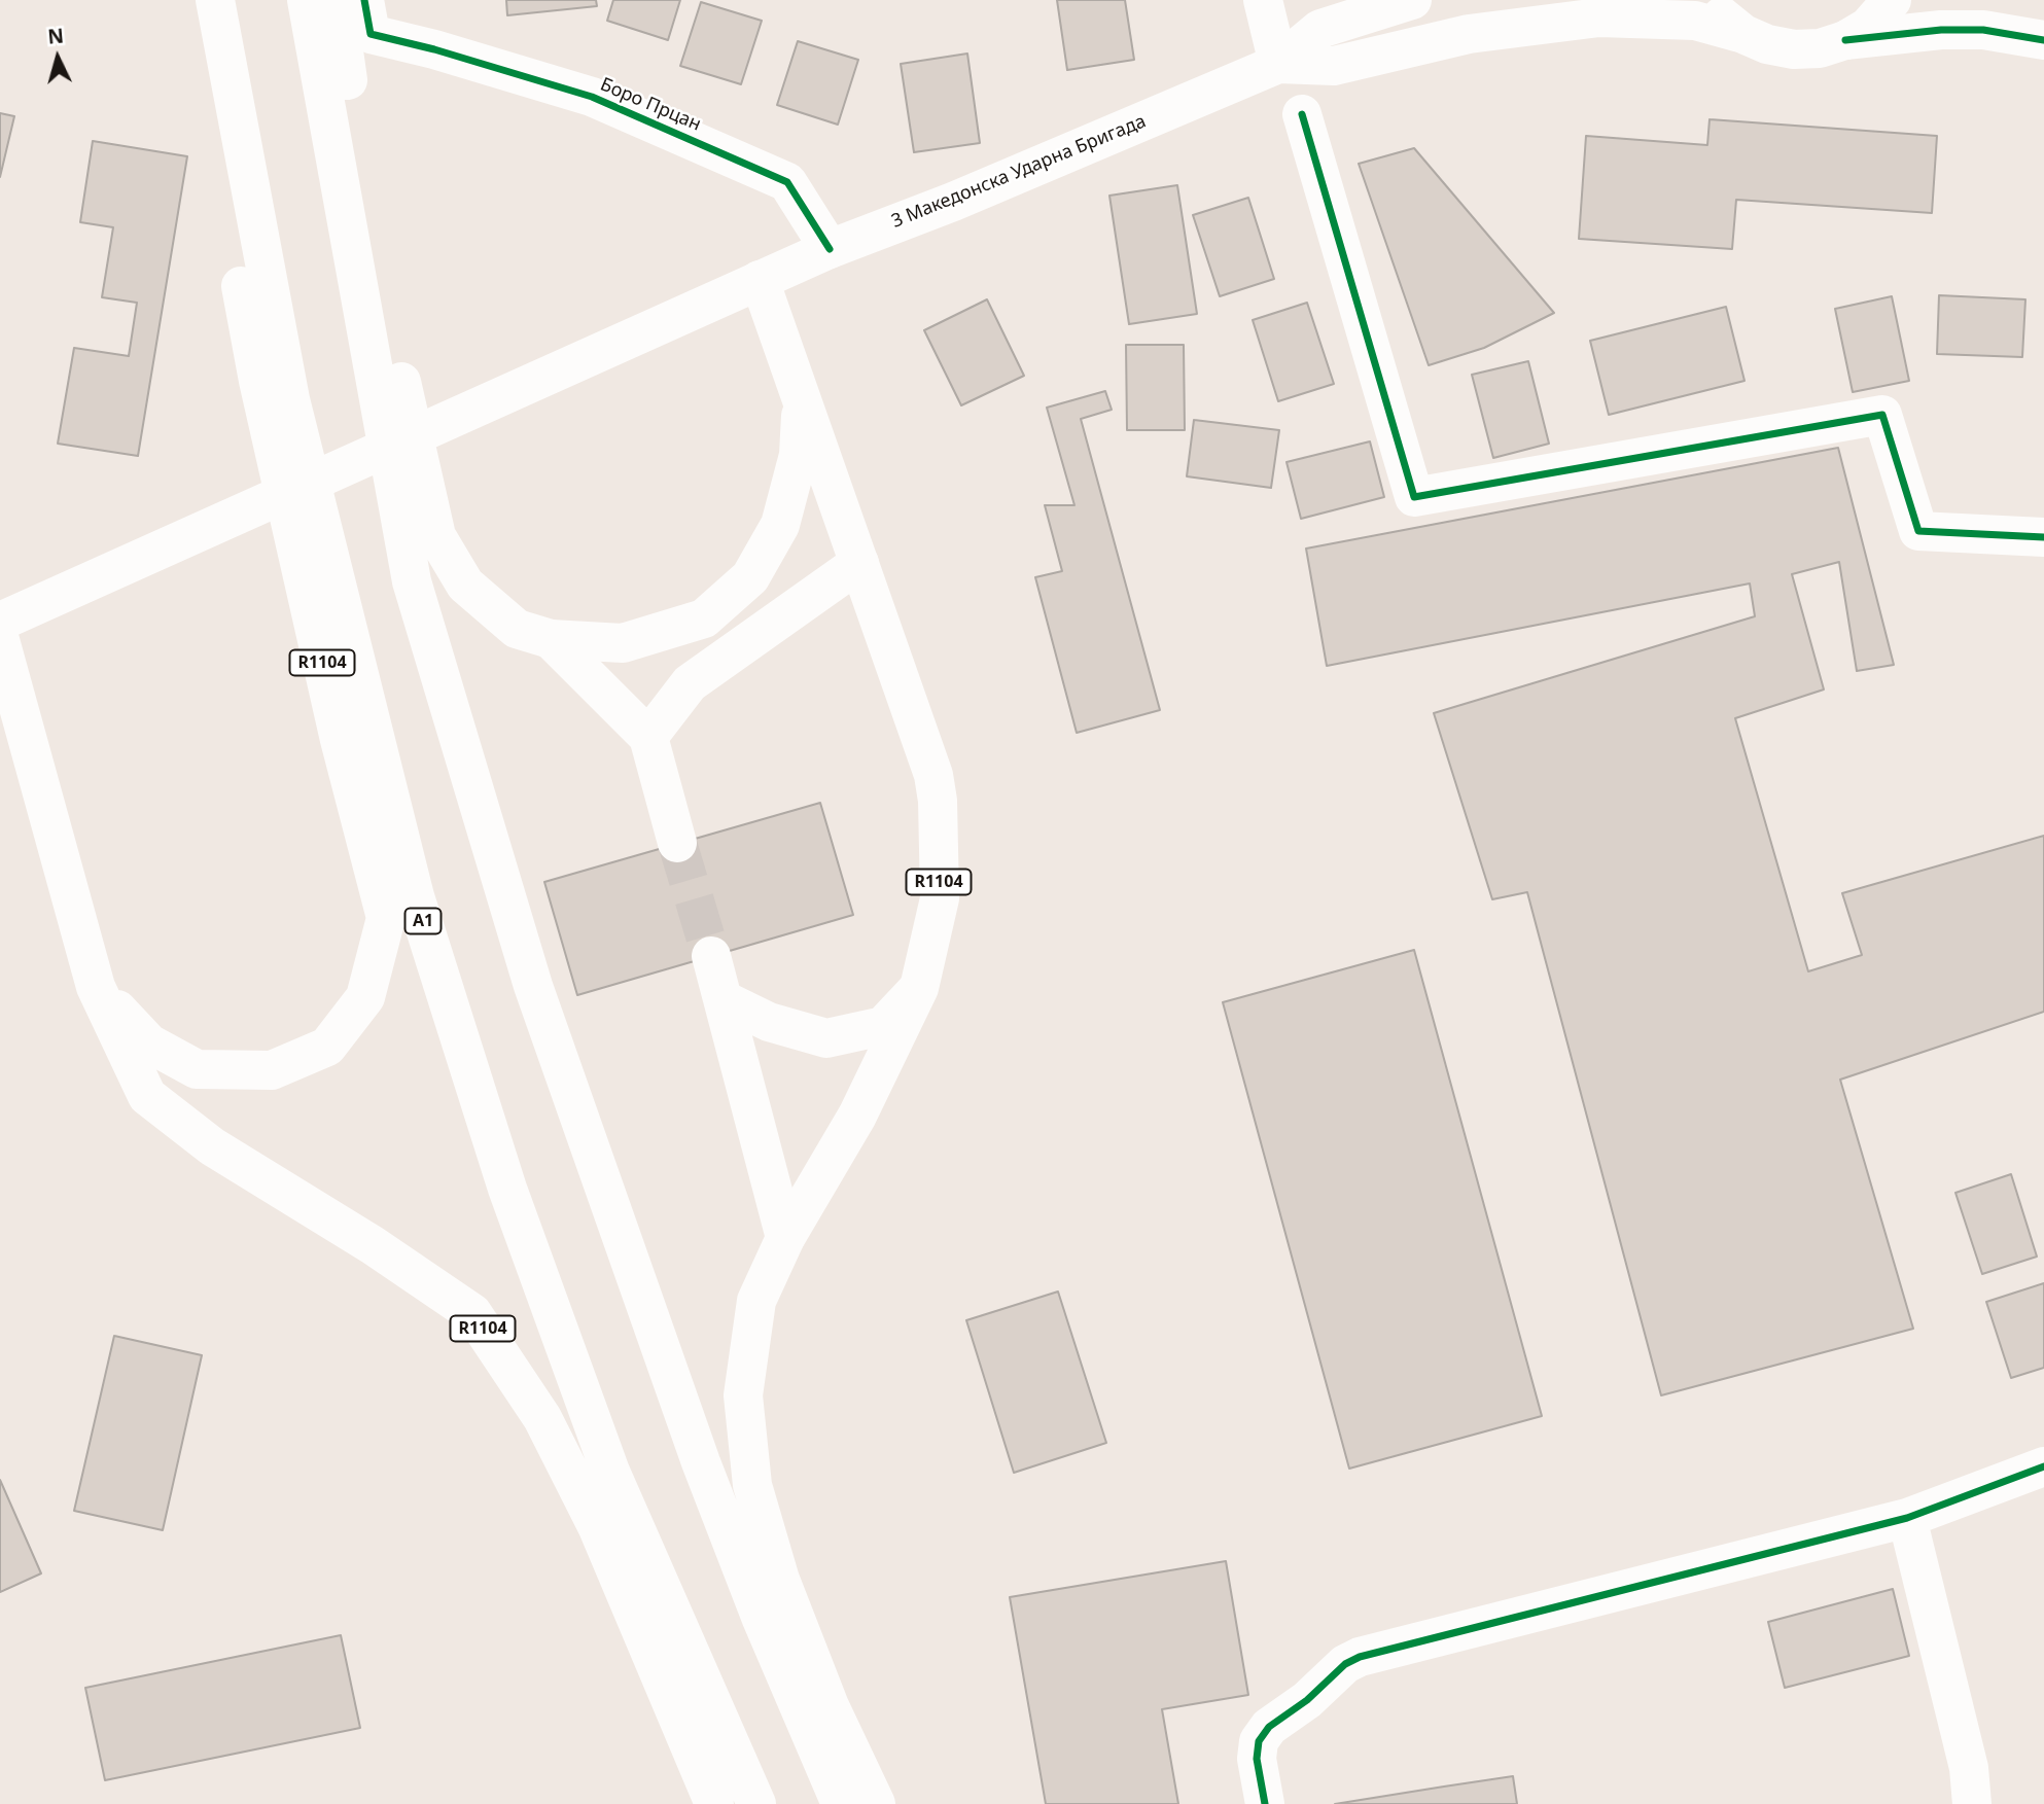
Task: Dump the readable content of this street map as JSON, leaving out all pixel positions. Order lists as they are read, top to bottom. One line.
{"streets":{"main road":["Боро Прцан","3 Македонска Ударна Бригада","R1104","A1"]},"crossings":[["Боро Прцан","3 Македонска Ударна Бригада"],["3 Македонска Ударна Бригада","R1104"]],"north":"top"}
